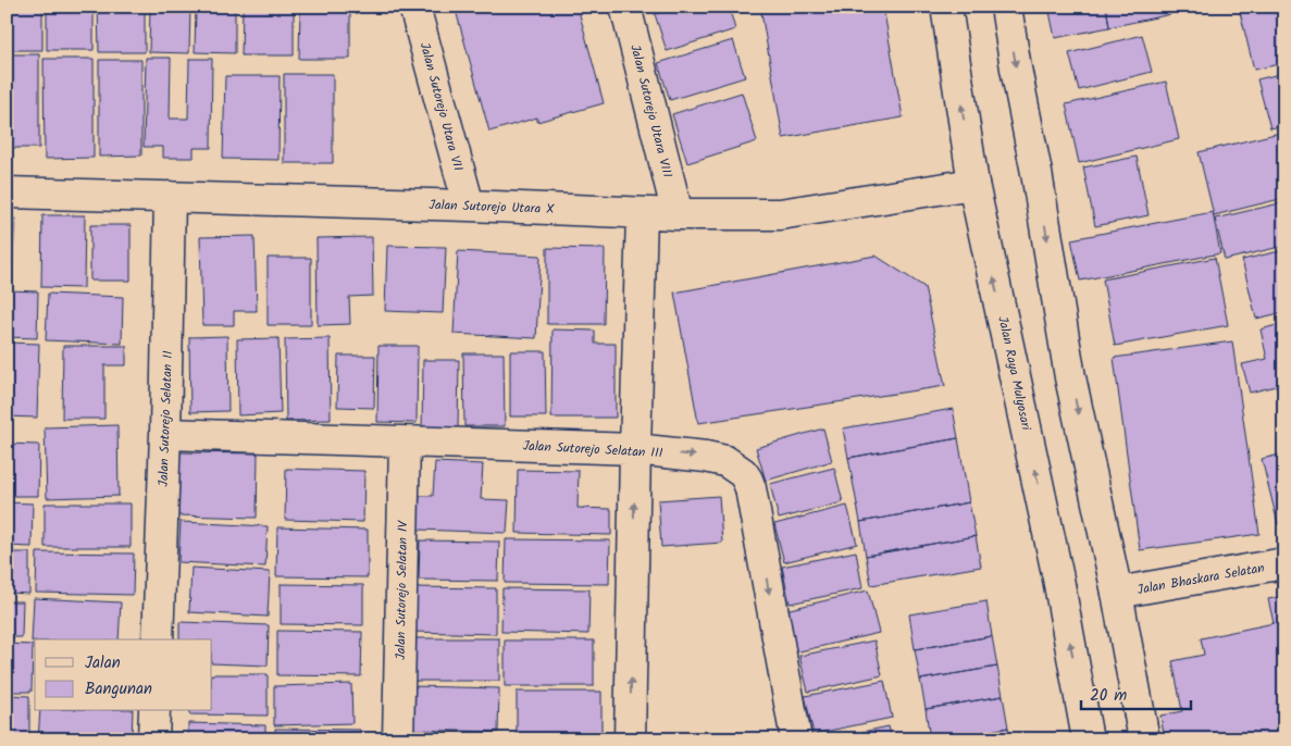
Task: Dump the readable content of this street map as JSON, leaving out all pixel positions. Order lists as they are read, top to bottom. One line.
{"streets":{"street":["Jalan Sutorejo Utara VII","Jalan Sutorejo Utara VIII","Jalan Sutorejo Utara X","Jalan Raya Mulyosari","Jalan Sutorejo Selatan II","Jalan Sutorejo Selatan III","Jalan Bhaskara Selatan","Jalan Sutorejo Selatan IV"]},"crossings":[["Jalan Sutorejo Utara VII","Jalan Sutorejo Utara X"],["Jalan Sutorejo Utara VIII","Jalan Sutorejo Utara X"],["Jalan Sutorejo Utara X","Jalan Raya Mulyosari"],["Jalan Sutorejo Utara X","Jalan Sutorejo Selatan II"],["Jalan Sutorejo Selatan II","Jalan Sutorejo Selatan III"],["Jalan Sutorejo Selatan III","Jalan Sutorejo Selatan IV"]],"one_way":["Jalan Sutorejo Selatan III"],"legend":["Jalan","Bangunan"],"scale_bar":"20 m"}
